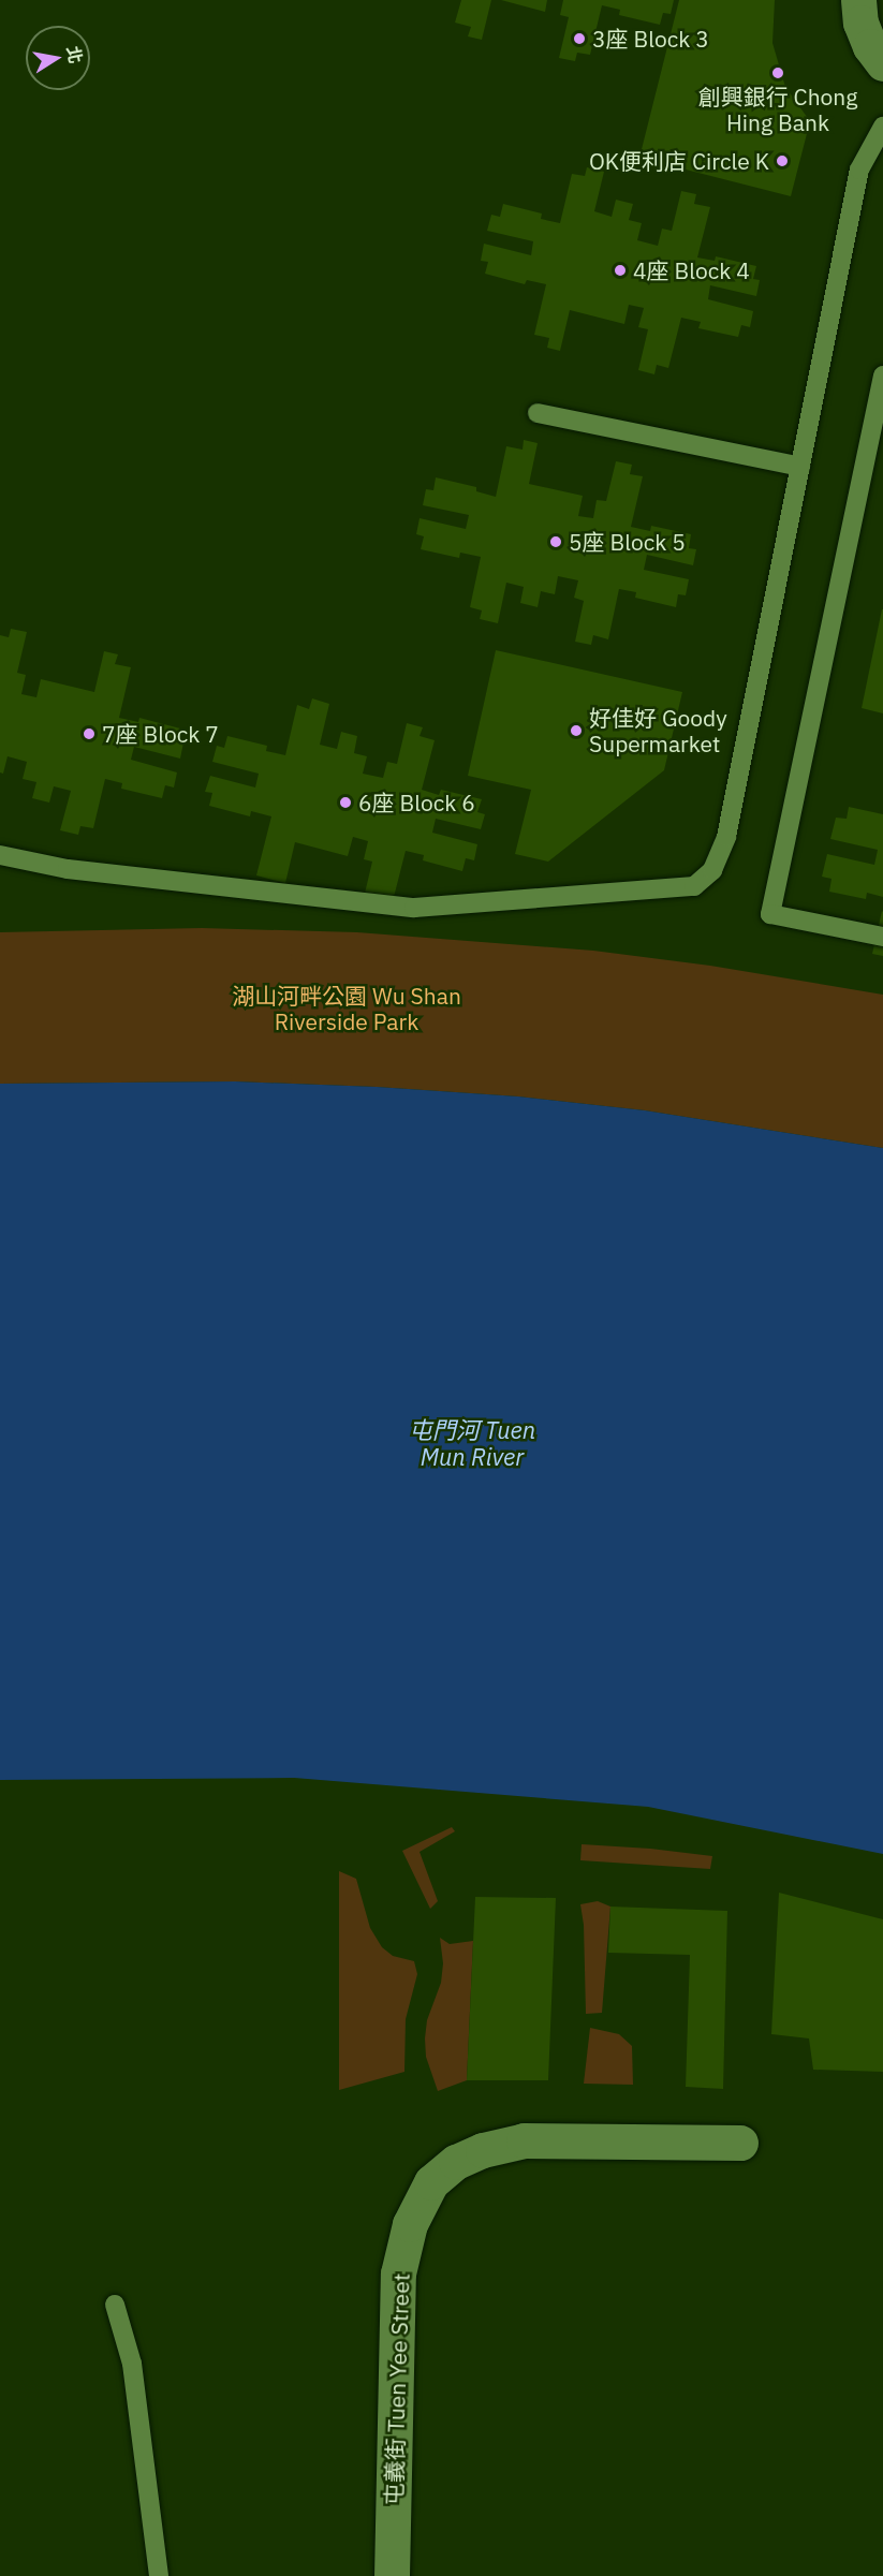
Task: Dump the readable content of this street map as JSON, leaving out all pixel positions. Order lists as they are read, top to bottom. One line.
{"streets":{"street":["屯義街 Tuen Yee Street"]},"water":["屯門河 Tuen Mun River"],"parks":["湖山河畔公園 Wu Shan Riverside Park"],"places":["3座 Block 3","創興銀行 Chong Hing Bank","OK便利店 Circle K","4座 Block 4","5座 Block 5","好佳好 Goody Supermarket","7座 Block 7","6座 Block 6"],"north":"right"}
